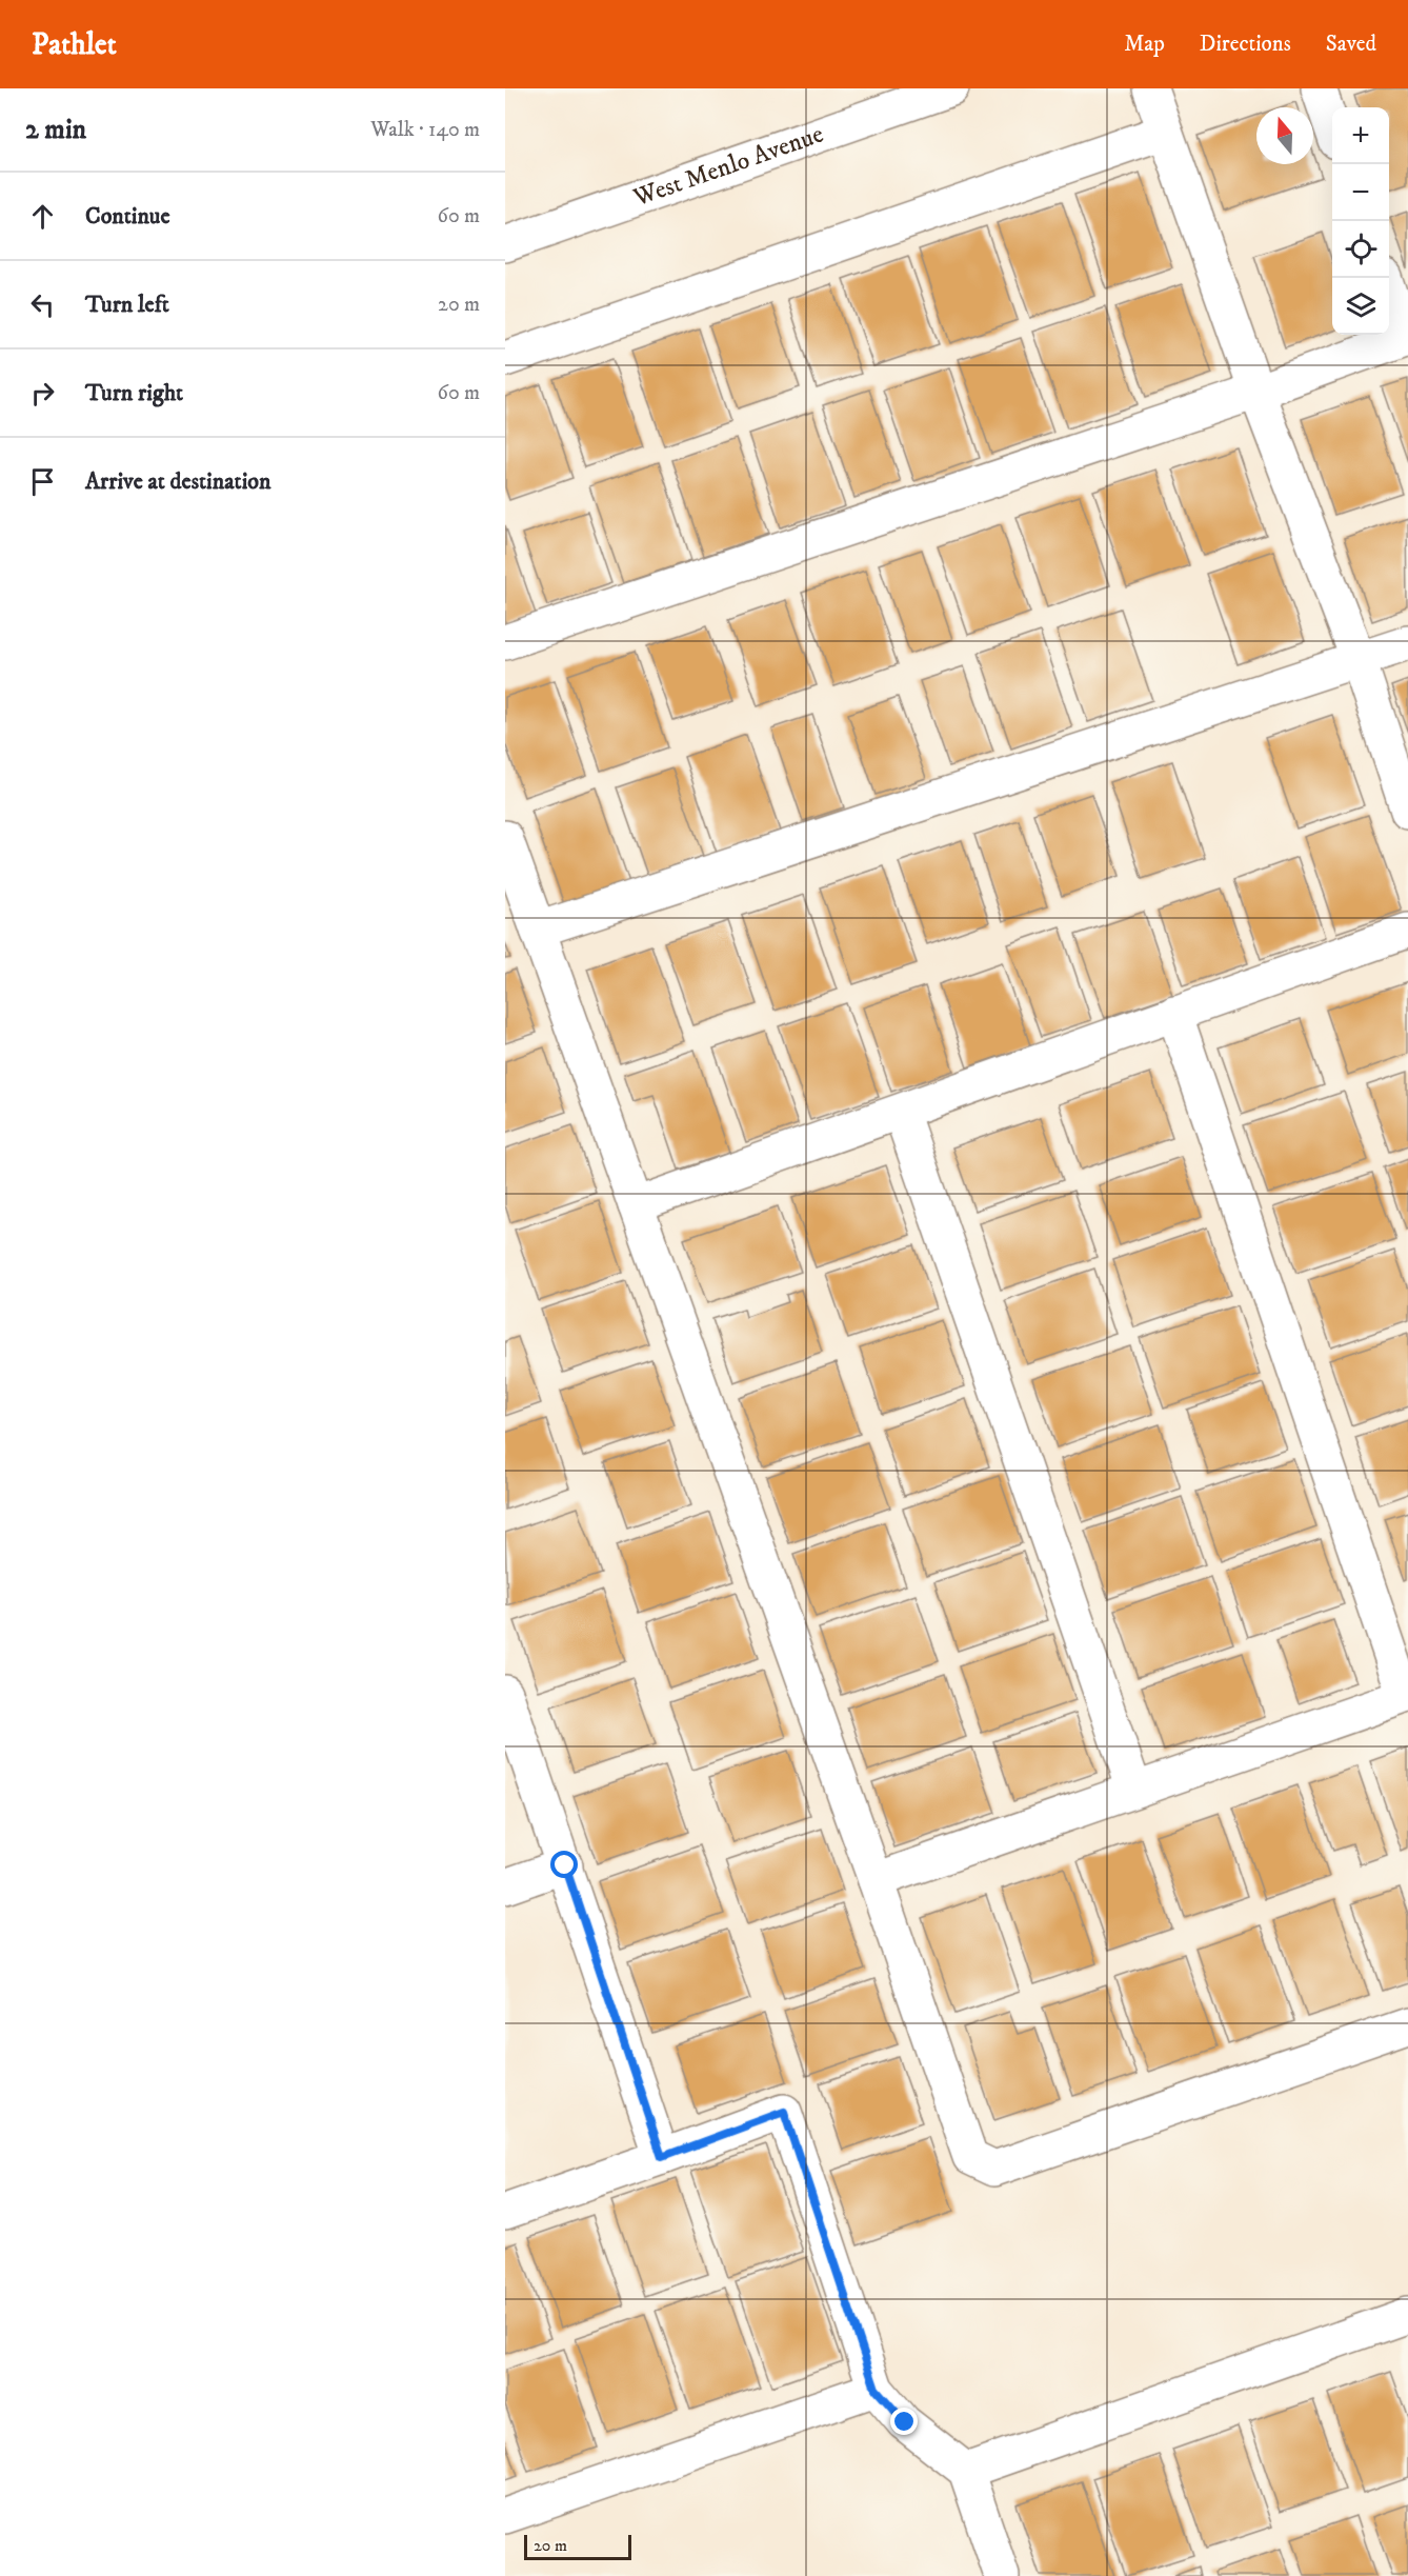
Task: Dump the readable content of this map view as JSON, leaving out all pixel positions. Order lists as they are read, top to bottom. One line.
{"streets":{"main road":["West Menlo Avenue"]},"scale_bar":"20 m","north":"top","page":{"header":"Pathlet","nav":["Map","Directions","Saved"],"heading":["2 min","Walk · 140 m"],"map_buttons":["+","−"],"list":[["Continue","60 m"],["Turn left","20 m"],["Turn right","60 m"],"Arrive at destination"],"scale":"20 m"}}
